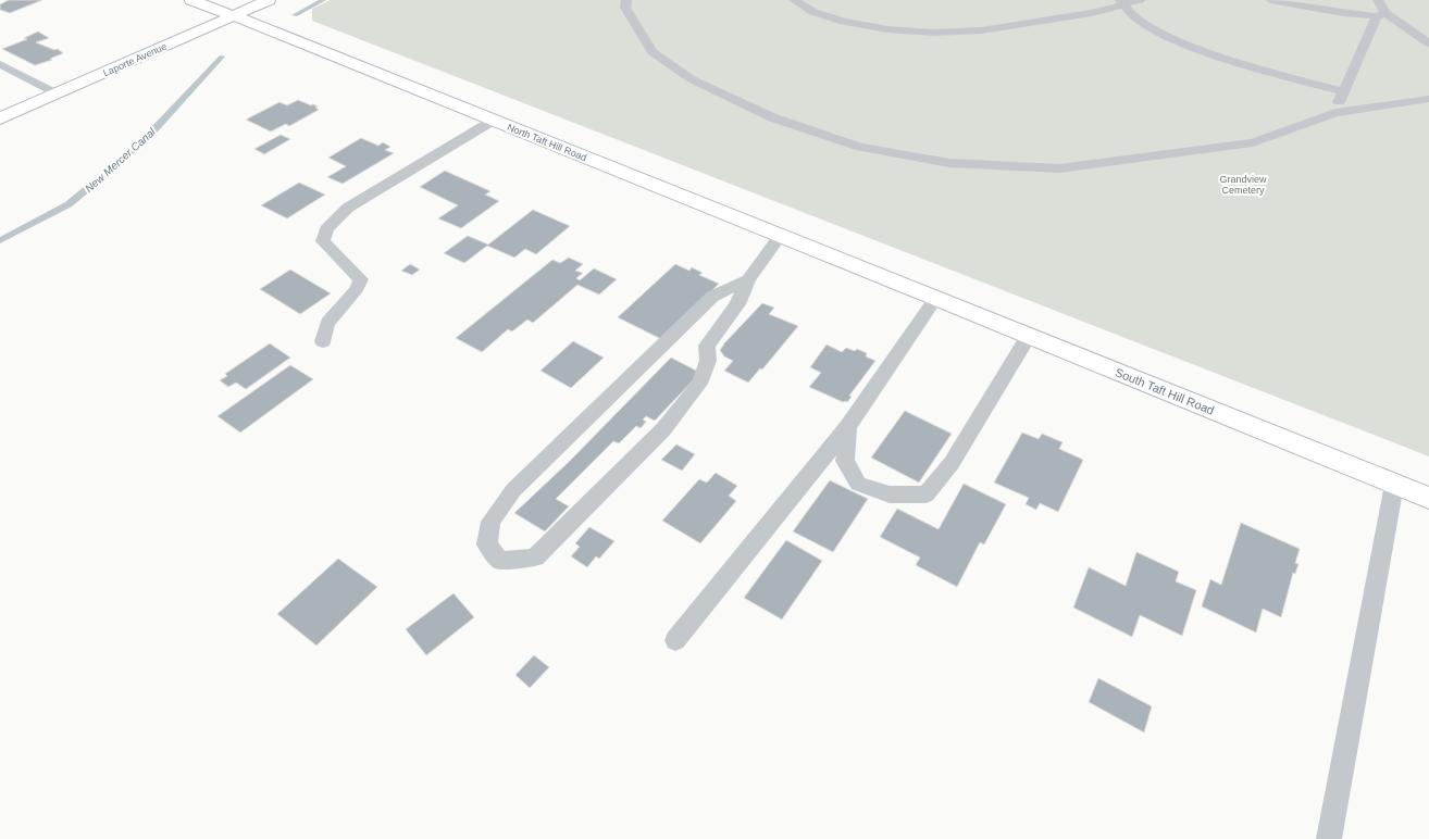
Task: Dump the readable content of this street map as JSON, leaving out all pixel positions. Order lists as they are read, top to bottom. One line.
{"streets":{"main road":["Laporte Avenue","North Taft Hill Road","South Taft Hill Road"]},"crossings":[["Laporte Avenue","North Taft Hill Road"],["North Taft Hill Road","South Taft Hill Road"]],"water":["New Mercer Canal"],"parks":["Grandview Cemetery"]}
